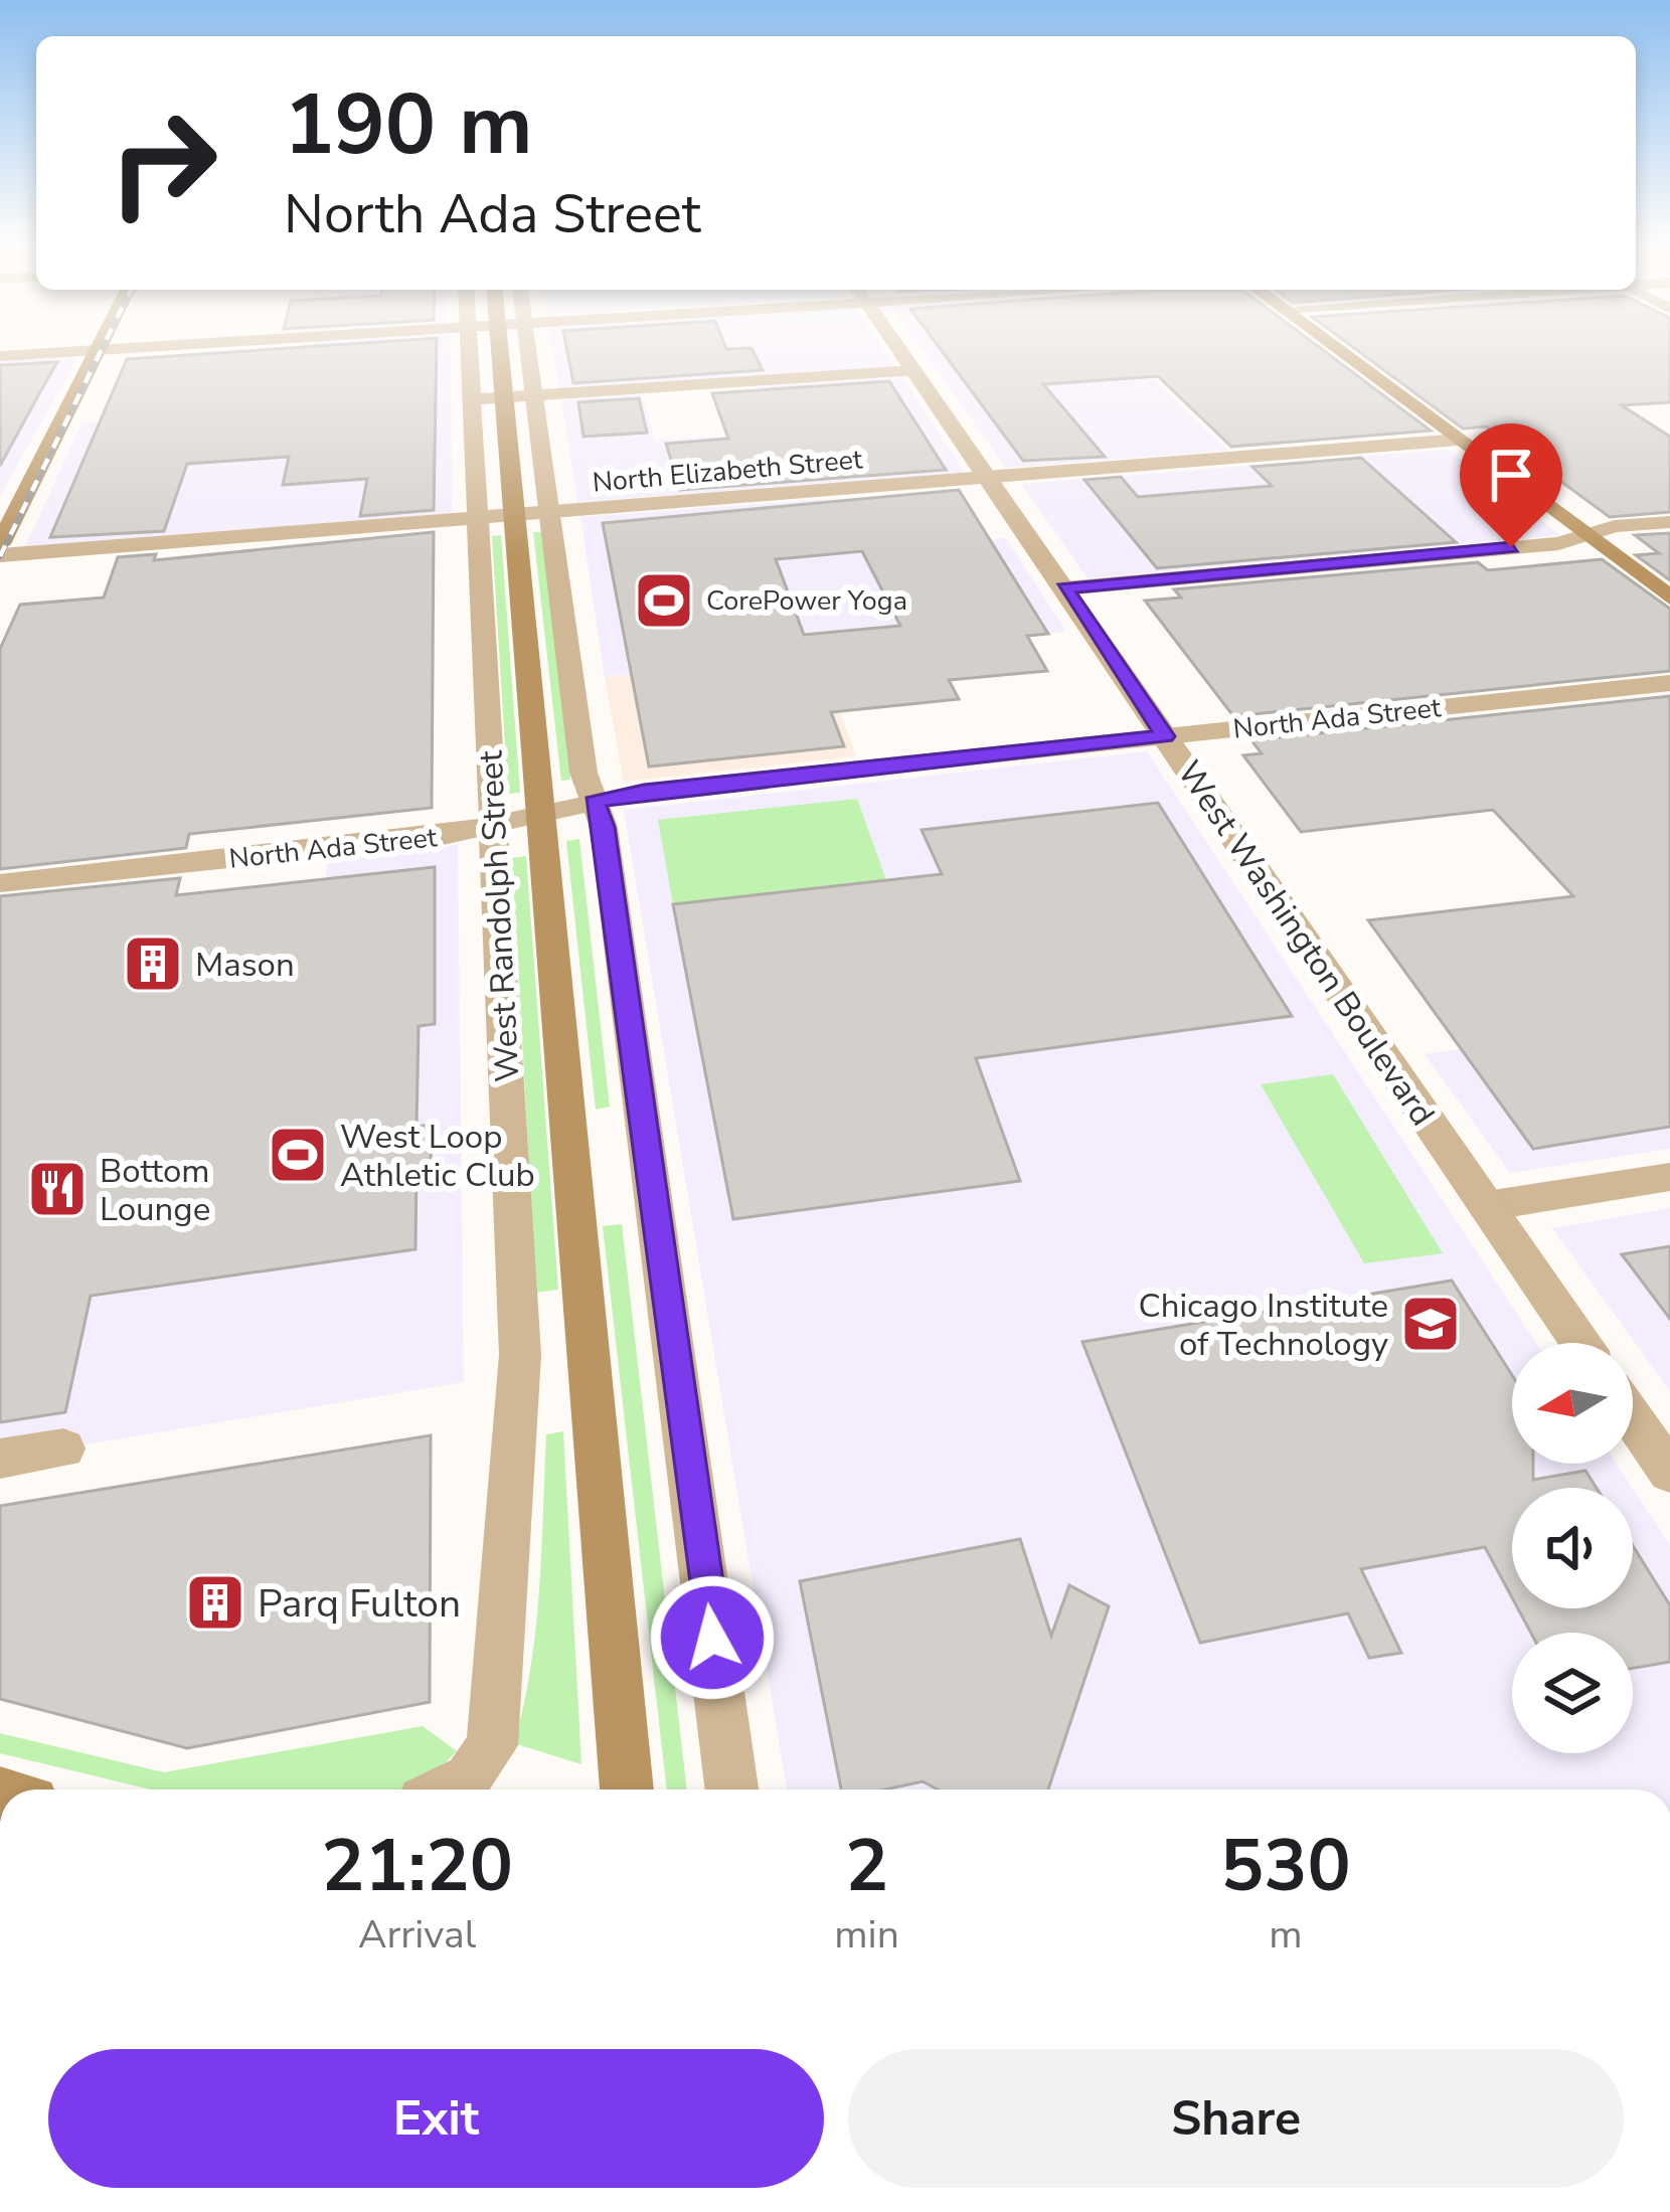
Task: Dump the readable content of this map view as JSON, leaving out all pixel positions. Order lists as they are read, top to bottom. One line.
{"streets":{"main road":["West Randolph Street"],"street":["North Elizabeth Street","North Ada Street","West Washington Boulevard"]},"crossings":[["North Elizabeth Street","West Randolph Street"],["North Elizabeth Street","West Washington Boulevard"],["North Ada Street","West Randolph Street"],["North Ada Street","West Washington Boulevard"]],"places":{"sports":["CorePower Yoga","West Loop Athletic Club"],"building":["Mason","Parq Fulton"],"restaurant":["Bottom Lounge"],"school or university":["Chicago Institute of Technology"]},"north":"left","page":{"turn":["190 m","North Ada Street"],"eta":["21:20","Arrival","2","min","530","m"],"buttons":["Exit","Share"]}}
